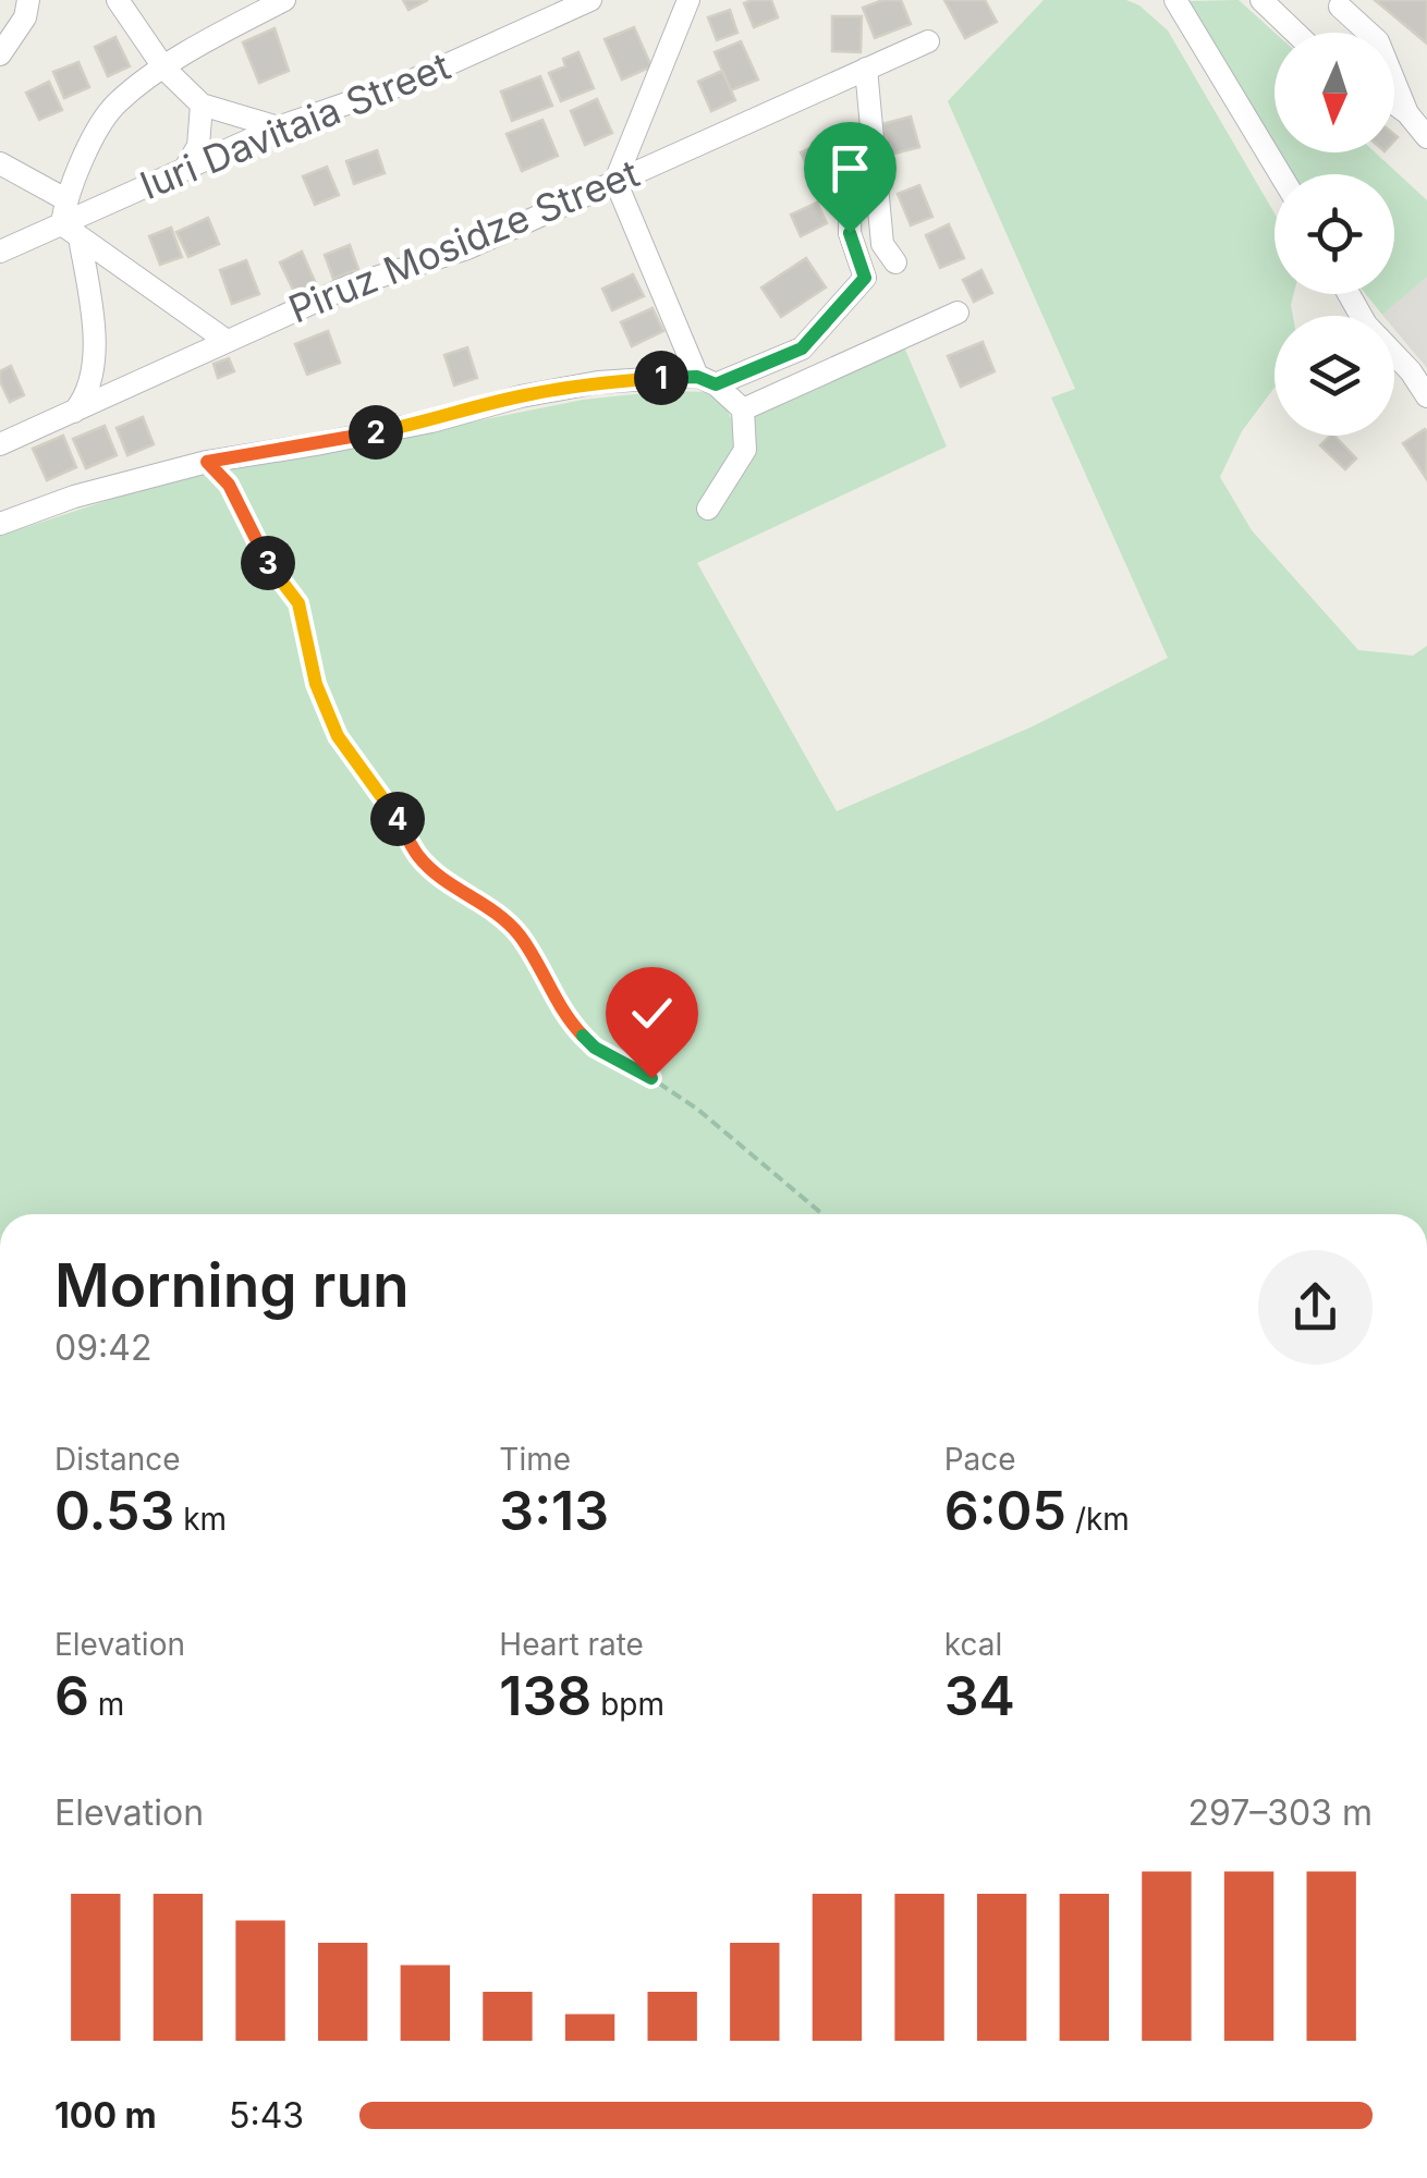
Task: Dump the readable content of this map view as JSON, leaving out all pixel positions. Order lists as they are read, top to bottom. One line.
{"streets":{"street":["Iuri Davitaia Street","Piruz Mosidze Street"]},"north":"bottom","page":{"pins":["1","2","3","4"],"heading":["Morning run","09:42"],"stats":[["Distance","0.53 km"],["Time","3:13"],["Pace","6:05 /km"],["Elevation","6 m"],["Heart rate","138 bpm"],["kcal","34"]],"chart":["Elevation","297–303 m"],"list":[{"name":"100 m","note":"5:43"}]}}
